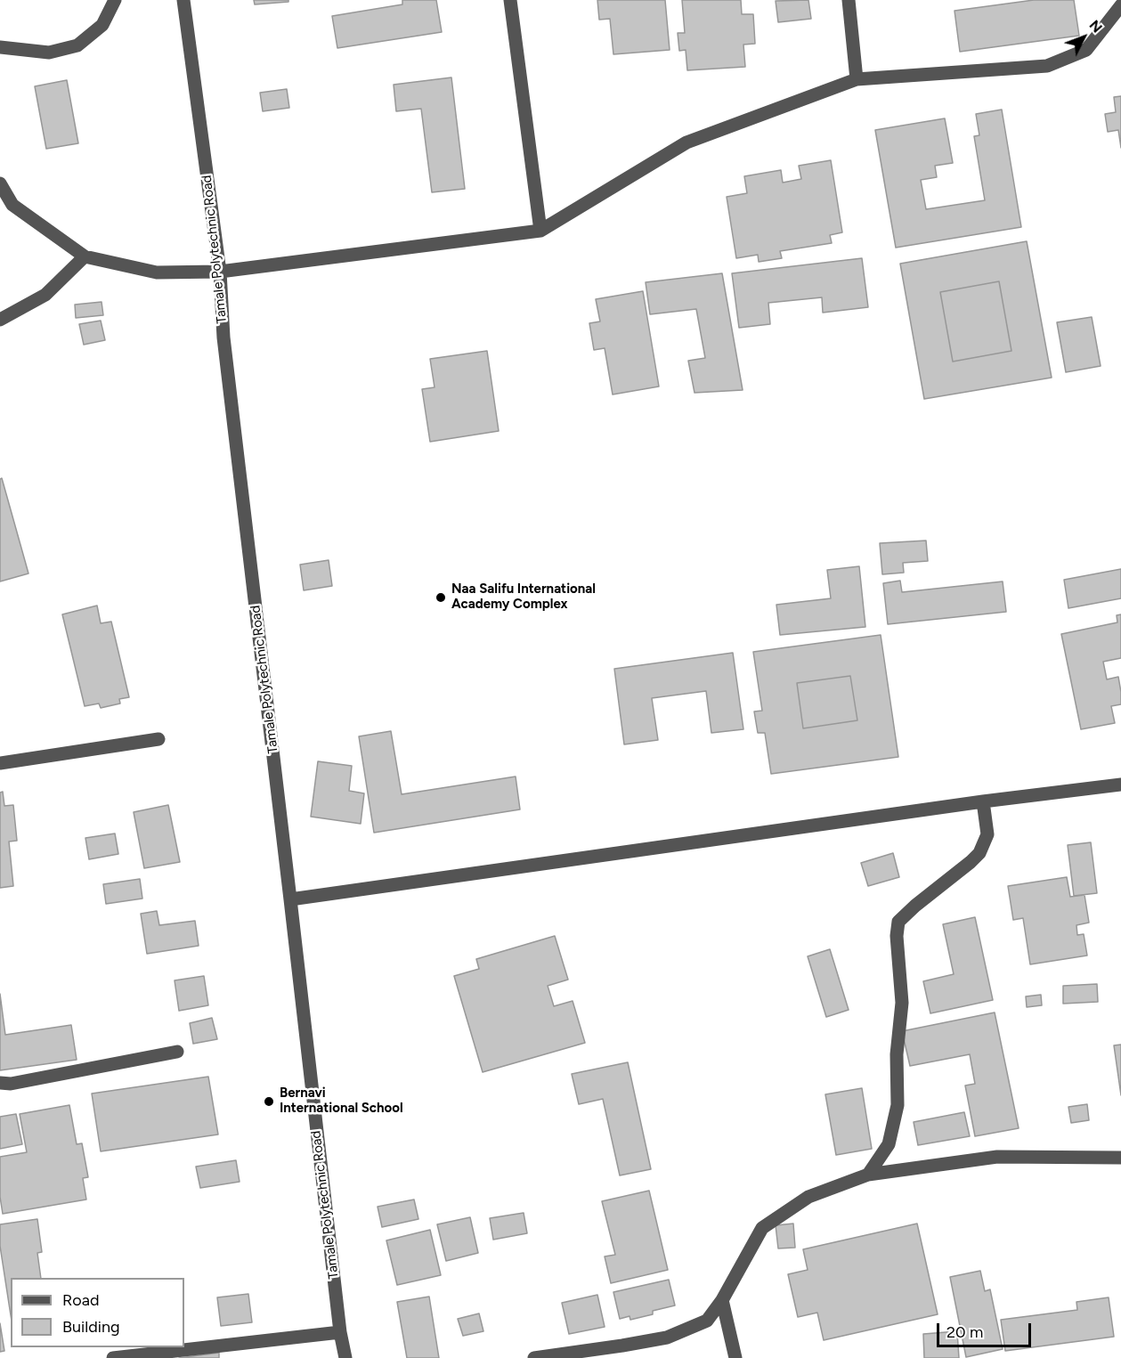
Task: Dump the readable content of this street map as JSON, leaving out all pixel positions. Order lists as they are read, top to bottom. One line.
{"streets":{"street":["Tamale Polytechnic Road"]},"places":["Naa Salifu International Academy Complex","Bernavi International School"],"legend":["Road","Building"],"scale_bar":"20 m","north":"top right"}
